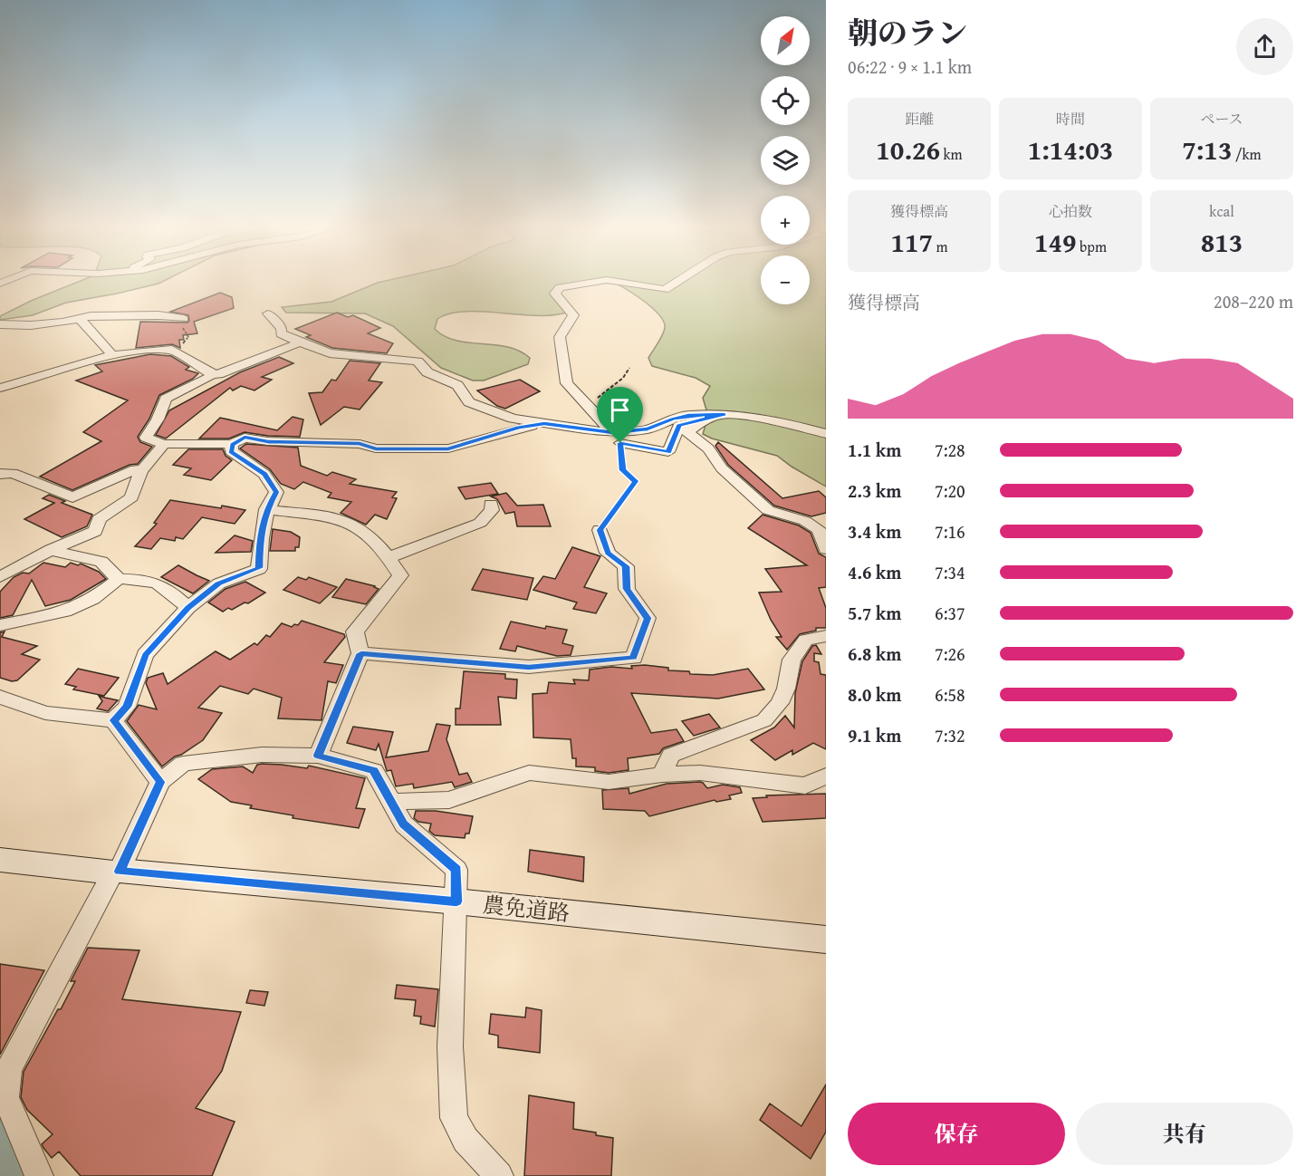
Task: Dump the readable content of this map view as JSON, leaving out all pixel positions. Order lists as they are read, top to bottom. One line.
{"streets":{"street":["農免道路"]},"north":"top right","page":{"heading":["朝のラン","06:22 · 9 × 1.1 km"],"map_buttons":["+","−"],"stats":[["距離","10.26 km"],["時間","1:14:03"],["ペース","7:13 /km"],["獲得標高","117 m"],["心拍数","149 bpm"],["kcal","813"]],"chart":["獲得標高","208–220 m"],"list":[{"name":"1.1 km","note":"7:28"},{"name":"2.3 km","note":"7:20"},{"name":"3.4 km","note":"7:16"},{"name":"4.6 km","note":"7:34"},{"name":"5.7 km","note":"6:37"},{"name":"6.8 km","note":"7:26"},{"name":"8.0 km","note":"6:58"},{"name":"9.1 km","note":"7:32"}],"buttons":["保存","共有"]}}
